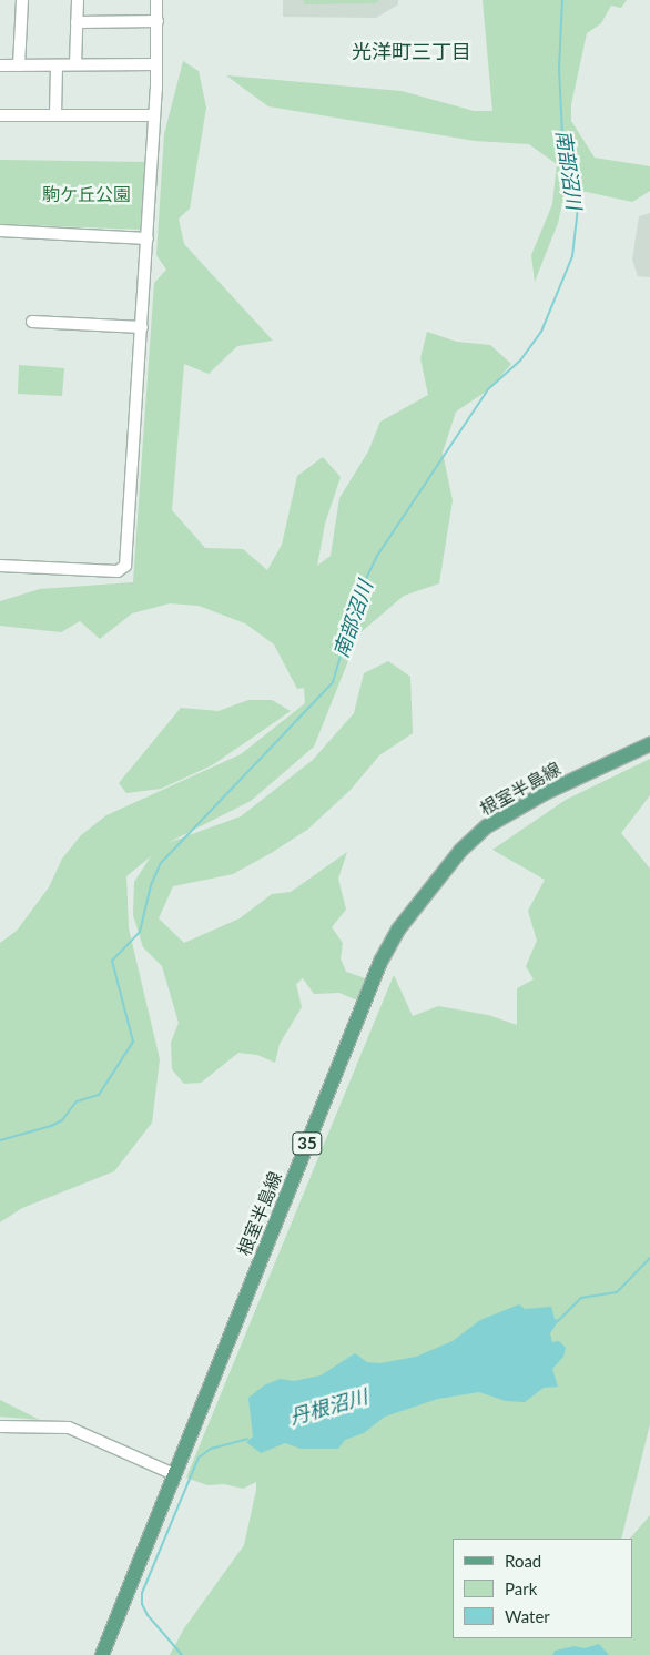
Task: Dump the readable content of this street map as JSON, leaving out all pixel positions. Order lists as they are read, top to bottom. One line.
{"streets":{"main road":["根室半島線","35"]},"districts":["光洋町三丁目"],"water":["南部沼川","丹根沼川"],"parks":["駒ケ丘公園"],"legend":["Road","Park","Water"]}
